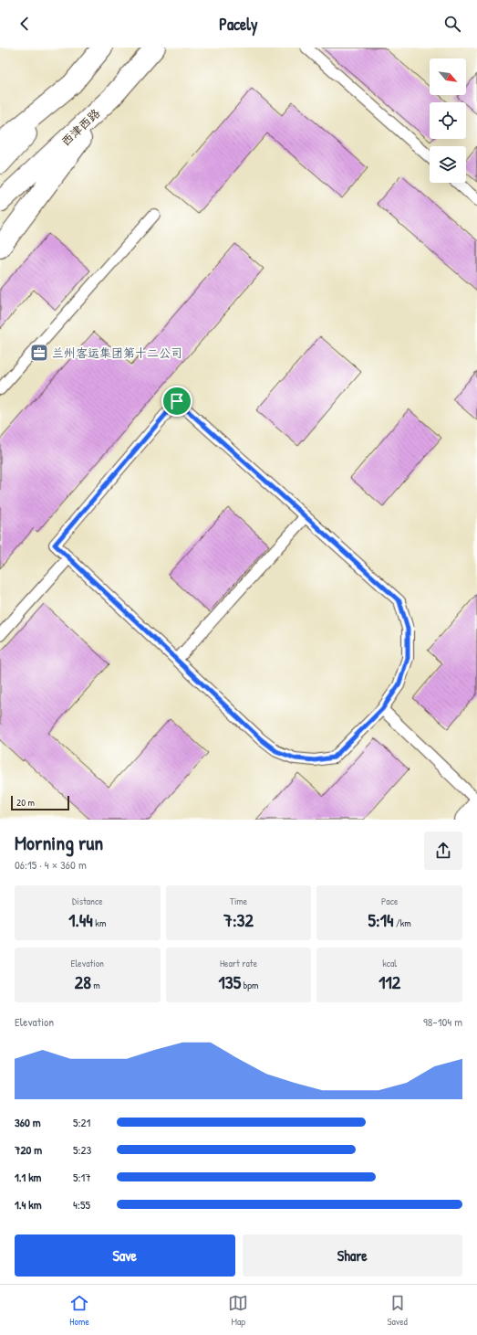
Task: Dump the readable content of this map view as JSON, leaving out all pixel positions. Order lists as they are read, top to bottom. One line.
{"streets":{"main road":["西津西路"]},"places":{"office":["兰州客运集团第十二公司"]},"scale_bar":"20 m","north":"bottom right","page":{"header":"Pacely","scale":"20 m","heading":["Morning run","06:15 · 4 × 360 m"],"stats":[["Distance","1.44 km"],["Time","7:32"],["Pace","5:14 /km"],["Elevation","28 m"],["Heart rate","135 bpm"],["kcal","112"]],"chart":["Elevation","98–104 m"],"list":[{"name":"360 m","note":"5:21"},{"name":"720 m","note":"5:23"},{"name":"1.1 km","note":"5:17"},{"name":"1.4 km","note":"4:55"}],"buttons":["Save","Share"],"tabs":["Home","Map","Saved"]}}
